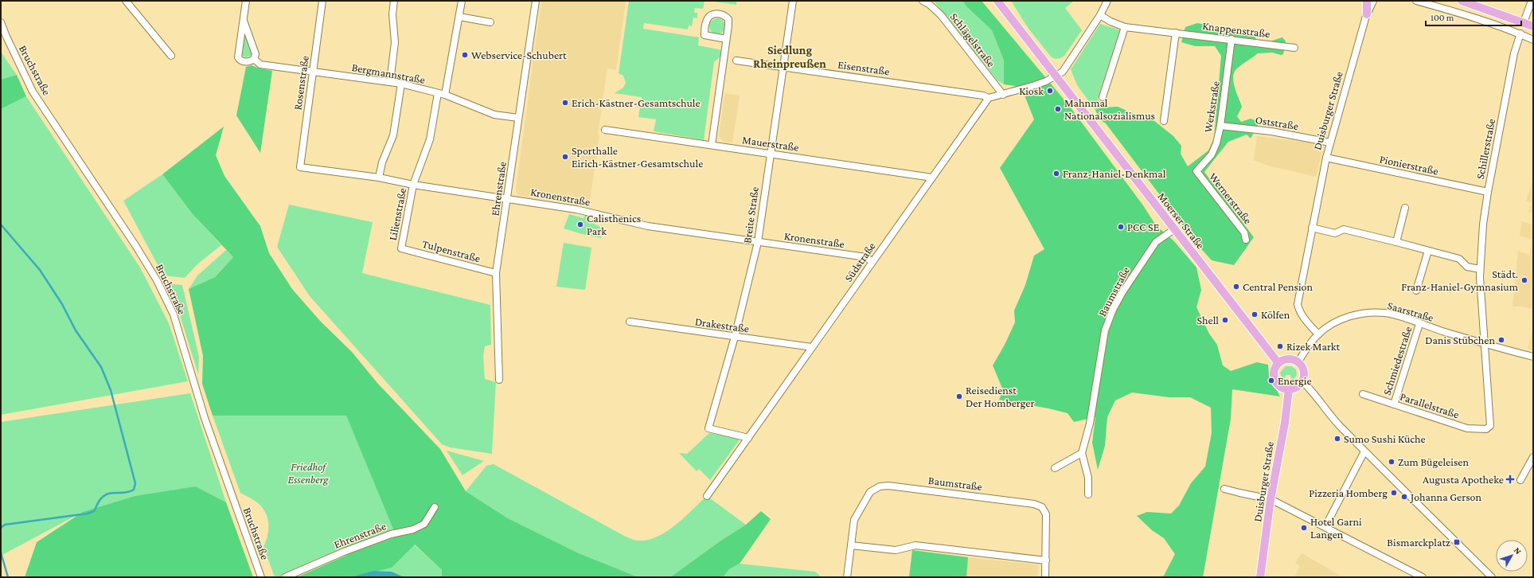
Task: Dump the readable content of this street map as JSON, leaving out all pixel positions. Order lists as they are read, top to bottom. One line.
{"streets":{"main road":["Duisburger Straße","Moerser Straße"],"street":["Knappenstraße","Schlägelstraße","Eisenstraße","Bruchstraße","Bergmannstraße","Rosenstraße","Werkstraße","Oststraße","Mauerstraße","Schillerstraße","Pionierstraße","Ehrenstraße","Kronenstraße","Wernerstraße","Lilienstraße","Breite Straße","Tulpenstraße","Südstraße","Baumstraße","Saarstraße","Drakestraße","Schmiedestraße","Parallelstraße"]},"crossings":[["Knappenstraße","Werkstraße"],["Eisenstraße","Breite Straße"],["Eisenstraße","Südstraße"],["Bergmannstraße","Rosenstraße"],["Bergmannstraße","Ehrenstraße"],["Bergmannstraße","Lilienstraße"],["Rosenstraße","Kronenstraße"],["Werkstraße","Oststraße"],["Werkstraße","Wernerstraße"],["Duisburger Straße","Oststraße"],["Duisburger Straße","Pionierstraße"],["Duisburger Straße","Moerser Straße"],["Duisburger Straße","Saarstraße"],["Mauerstraße","Breite Straße"],["Mauerstraße","Südstraße"],["Schillerstraße","Pionierstraße"],["Schillerstraße","Saarstraße"],["Schillerstraße","Parallelstraße"],["Ehrenstraße","Kronenstraße"],["Ehrenstraße","Tulpenstraße"],["Kronenstraße","Lilienstraße"],["Kronenstraße","Breite Straße"],["Kronenstraße","Südstraße"],["Lilienstraße","Tulpenstraße"],["Breite Straße","Südstraße"],["Breite Straße","Drakestraße"],["Moerser Straße","Baumstraße"],["Moerser Straße","Saarstraße"],["Südstraße","Drakestraße"],["Saarstraße","Schmiedestraße"],["Schmiedestraße","Parallelstraße"]],"districts":["Siedlung Rheinpreußen"],"parks":["Friedhof Essenberg"],"places":{"other":["Webservice-Schubert","Kiosk","Erich-Kästner-Gesamtschule","Mahnmal Nationalsozialismus","Sporthalle Eirich-Kästner-Gesamtschule","Franz-Haniel-Denkmal","Calisthenics Park","PCC SE","Städt. Franz-Haniel-Gymnasium","Central Pension","Kölfen","Shell","Danis Stübchen","Rizek Markt","Energie","Reisedienst Der Homberger","Sumo Sushi Küche","Zum Bügeleisen","Pizzeria Homberg","Johanna Gerson","Hotel Garni Langen"],"health":["Augusta Apotheke"],"transit":["Bismarckplatz"]},"scale_bar":"100 m","north":"top right"}
